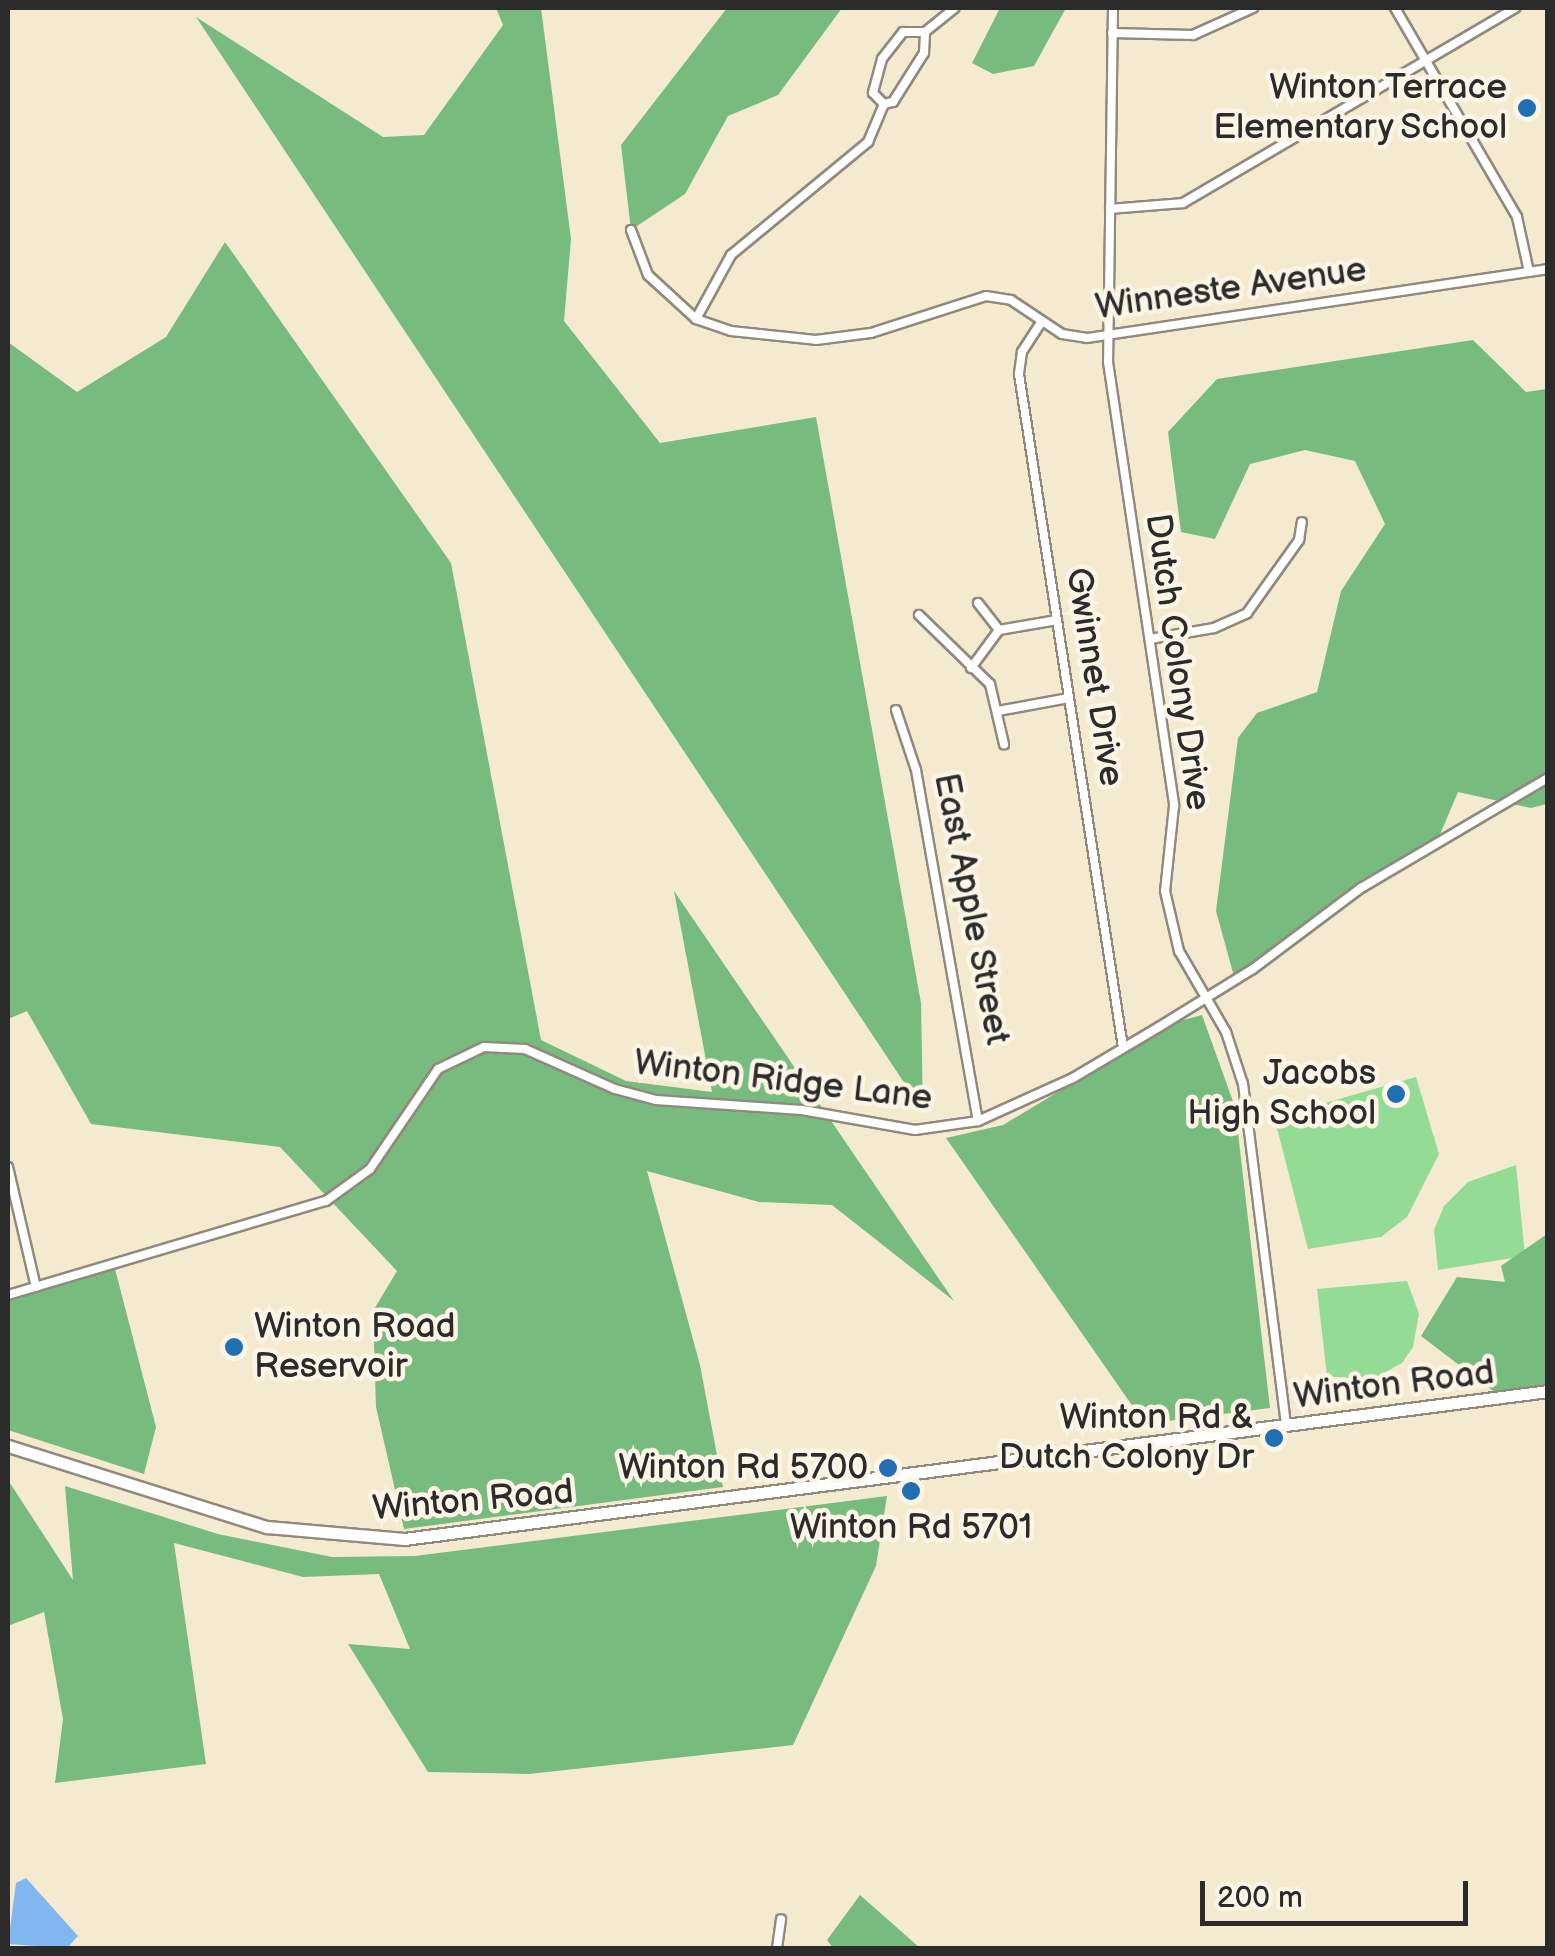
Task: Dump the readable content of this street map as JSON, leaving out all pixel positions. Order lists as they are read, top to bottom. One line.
{"streets":{"main road":["Winton Road"],"street":["Winneste Avenue","Dutch Colony Drive","Gwinnet Drive","East Apple Street","Winton Ridge Lane"]},"crossings":[["Winneste Avenue","Dutch Colony Drive"],["Winneste Avenue","Gwinnet Drive"],["Dutch Colony Drive","Winton Ridge Lane"],["Dutch Colony Drive","Winton Road"],["Gwinnet Drive","Winton Ridge Lane"],["East Apple Street","Winton Ridge Lane"]],"places":["Winton Terrace Elementary School","Jacobs High School","Winton Road Reservoir","Winton Rd & Dutch Colony Dr","Winton Rd 5700","Winton Rd 5701"],"scale_bar":"200 m"}
